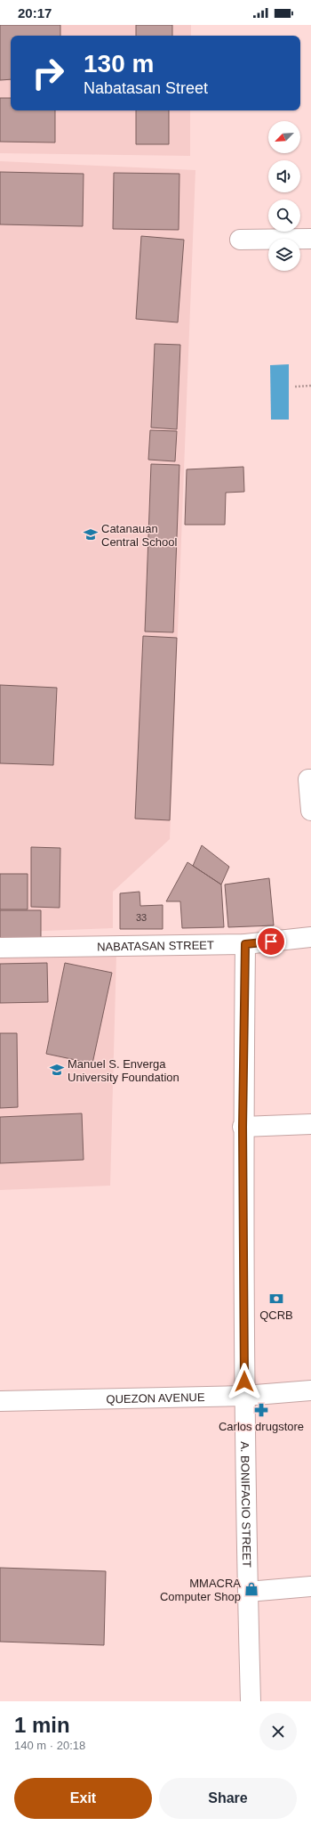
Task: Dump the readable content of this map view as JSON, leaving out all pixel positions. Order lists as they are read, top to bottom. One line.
{"streets":{"street":["NABATASAN STREET","QUEZON AVENUE","A. BONIFACIO STREET"]},"crossings":[["NABATASAN STREET","A. BONIFACIO STREET"],["QUEZON AVENUE","A. BONIFACIO STREET"]],"places":{"school or university":["Catanauan Central School","Manuel S. Enverga University Foundation"],"bank":["QCRB"],"pharmacy":["Carlos drugstore"],"shop":["MMACRA Computer Shop"]},"house_numbers":["33"],"north":"bottom left","page":{"status":"20:17","turn":["130 m","Nabatasan Street"],"heading":["1 min","140 m · 20:18"],"buttons":["Exit","Share"]}}
